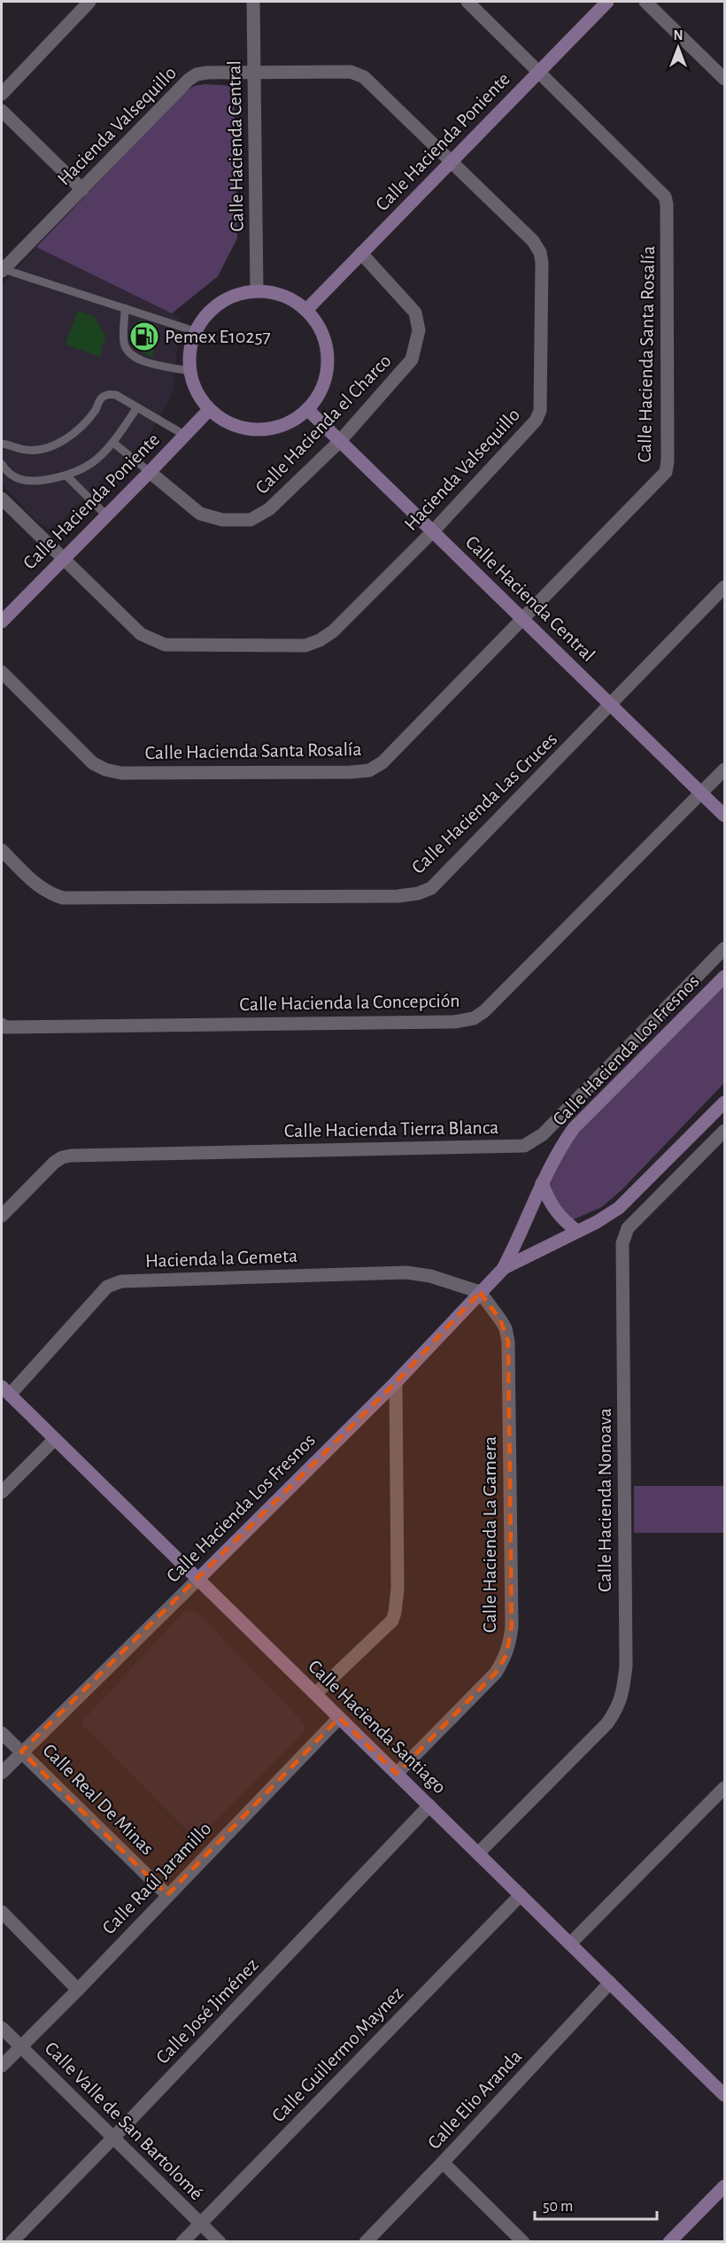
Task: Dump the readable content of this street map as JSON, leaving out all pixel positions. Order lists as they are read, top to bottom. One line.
{"streets":{"street":["Hacienda Valsequillo","Calle Hacienda Poniente","Calle Hacienda Central","Calle Hacienda Santa Rosalía","Calle Hacienda el Charco","Calle Hacienda Las Cruces","Calle Hacienda la Concepción","Calle Hacienda Los Fresnos","Calle Hacienda Tierra Blanca","Hacienda la Gemeta","Calle Hacienda Nonoava","Calle Hacienda La Gamera","Calle Hacienda Santiago","Calle Real De Minas","Calle Raúl Jaramillo","Calle José Jiménez","Calle Guillermo Maynez","Calle Elio Aranda","Calle Valle de San Bartolomé"]},"crossings":[["Hacienda Valsequillo","Calle Hacienda Poniente"],["Hacienda Valsequillo","Calle Hacienda Central"],["Calle Hacienda Poniente","Calle Hacienda Central"],["Calle Hacienda Poniente","Calle Hacienda Santa Rosalía"],["Calle Hacienda Poniente","Calle Hacienda el Charco"],["Calle Hacienda Central","Calle Hacienda Santa Rosalía"],["Calle Hacienda Central","Calle Hacienda el Charco"],["Calle Hacienda Central","Calle Hacienda Las Cruces"],["Calle Hacienda Central","Calle Hacienda la Concepción"],["Calle Hacienda Los Fresnos","Hacienda la Gemeta"],["Calle Hacienda Los Fresnos","Calle Hacienda La Gamera"],["Calle Hacienda Los Fresnos","Calle Hacienda Santiago"],["Calle Hacienda Los Fresnos","Calle Real De Minas"],["Hacienda la Gemeta","Calle Hacienda La Gamera"],["Hacienda la Gemeta","Calle Hacienda Santiago"],["Calle Hacienda Nonoava","Calle Hacienda Santiago"],["Calle Hacienda La Gamera","Calle Hacienda Santiago"],["Calle Hacienda Santiago","Calle Raúl Jaramillo"],["Calle Hacienda Santiago","Calle José Jiménez"],["Calle Hacienda Santiago","Calle Guillermo Maynez"],["Calle Hacienda Santiago","Calle Elio Aranda"],["Calle Real De Minas","Calle Raúl Jaramillo"],["Calle Raúl Jaramillo","Calle Valle de San Bartolomé"],["Calle José Jiménez","Calle Valle de San Bartolomé"],["Calle Guillermo Maynez","Calle Valle de San Bartolomé"]],"places":{"fuel station":["Pemex E10257"]},"scale_bar":"50 m","north":"top"}
